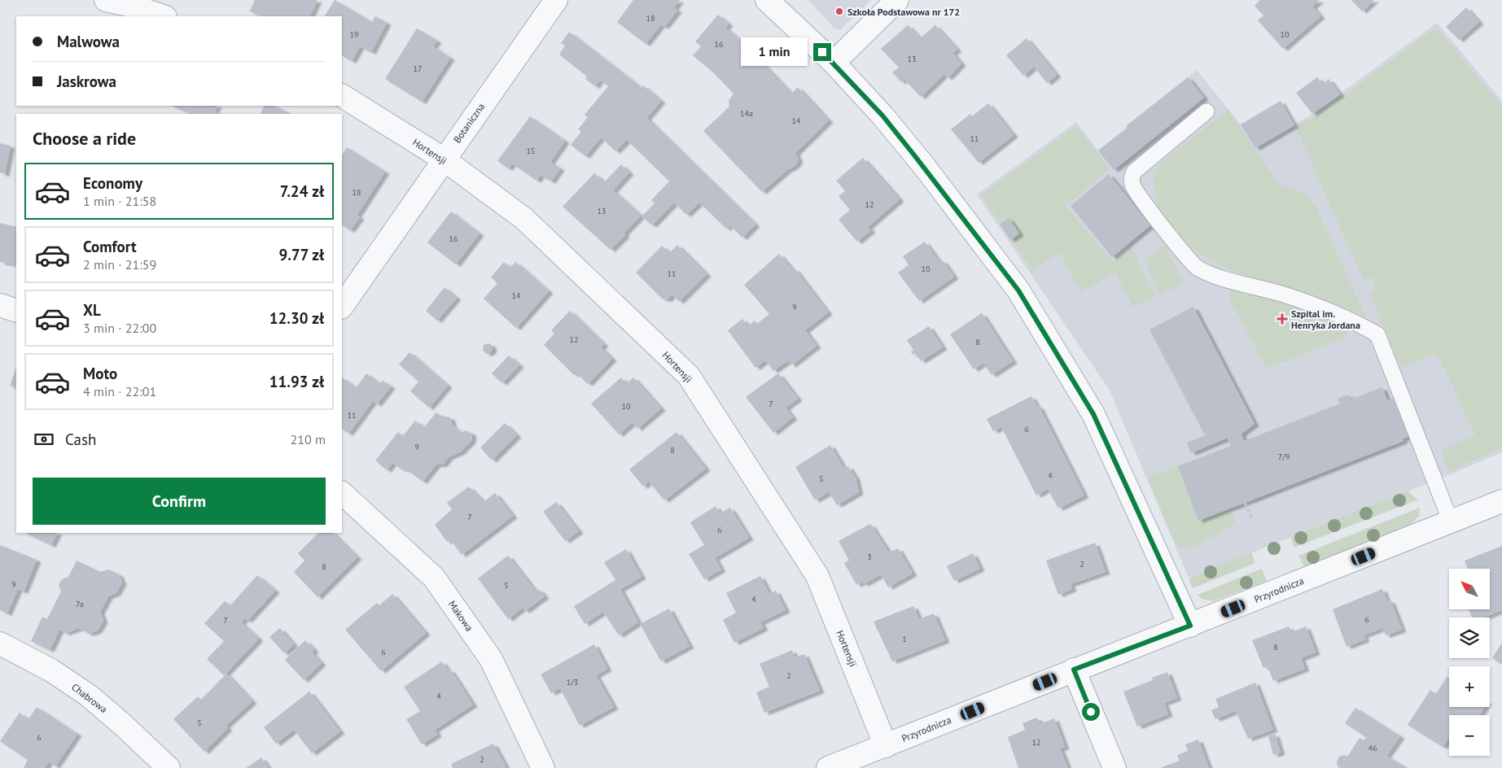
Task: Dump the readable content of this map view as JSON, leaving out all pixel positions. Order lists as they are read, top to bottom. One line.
{"streets":{"street":["Botaniczna","Hortensji","Przyrodnicza","Makowa","Chabrowa"]},"crossings":[["Botaniczna","Hortensji"],["Hortensji","Przyrodnicza"]],"places":{"other":["Szkoła Podstawowa nr 172"],"health":["Szpital im. Henryka Jordana"]},"house_numbers":["18","19","10","16","13","17","14a","14","11","15","18","12","13","16","10","11","14","9","12","8","7","10","11","6","9","8","7/9","4","5","7","6","3","2","8","9","5","4","7a","6","7","1","8","6","2","1/3","4","5","6","12","46","2"],"north":"top left","page":{"banner":["Malwowa","Jaskrowa"],"bubble":"1 min","heading":"Choose a ride","list":[{"name":"Economy","note":"1 min · 21:58","value":"7.24 zł"},{"name":"Comfort","note":"2 min · 21:59","value":"9.77 zł"},{"name":"XL","note":"3 min · 22:00","value":"12.30 zł"},{"name":"Moto","note":"4 min · 22:01","value":"11.93 zł"}],"pay":["Cash","210 m"],"buttons":"Confirm","map_buttons":["+","−"]}}
